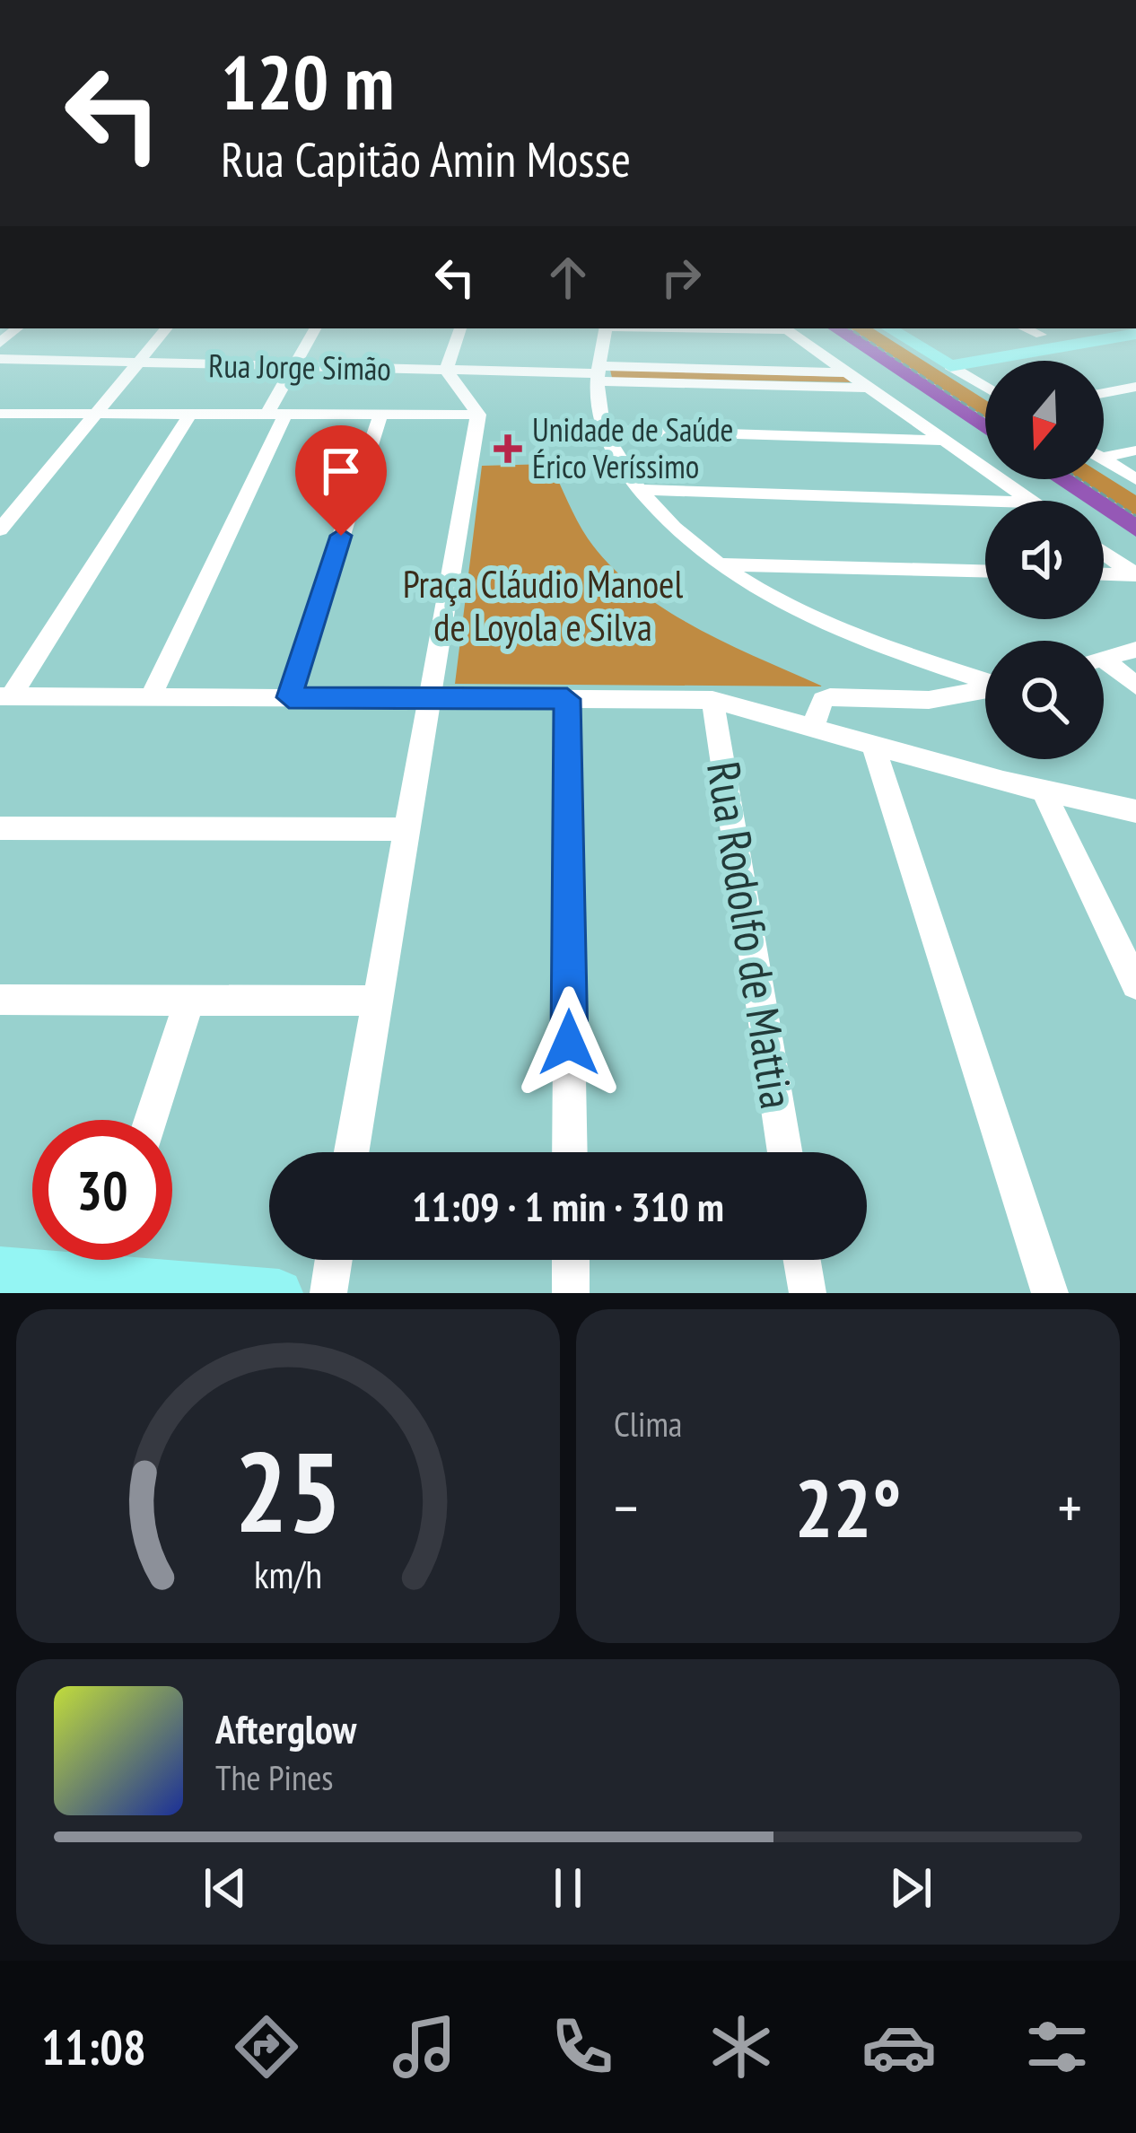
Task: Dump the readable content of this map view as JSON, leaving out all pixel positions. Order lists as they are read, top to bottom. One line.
{"streets":{"street":["Rua Jorge Simão","Rua Rodolfo de Mattia"]},"parks":["Praça Cláudio Manoel de Loyola e Silva"],"places":{"health":["Unidade de Saúde Érico Veríssimo"]},"north":"bottom","page":{"turn":["120 m","Rua Capitão Amin Mosse"],"limit":"30","trip":"11:09 · 1 min · 310 m","tile":"Clima","heat":["−","22°","+"],"song":["Afterglow","The Pines"],"tabs":"11:08","gauge":["25","km/h"]}}
